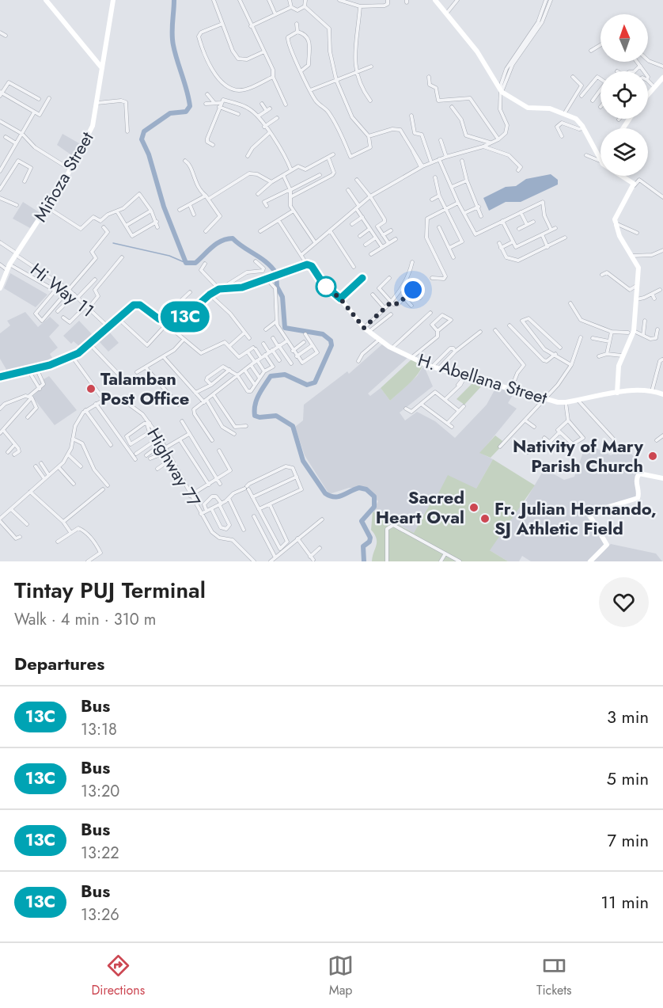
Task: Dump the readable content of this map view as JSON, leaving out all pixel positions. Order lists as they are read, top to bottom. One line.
{"streets":{"main road":["Miñoza Street","H. Abellana Street"],"street":["Hi Way 11","Highway 77"]},"crossings":[["Miñoza Street","Hi Way 11"]],"places":["Talamban Post Office","Nativity of Mary Parish Church","Sacred Heart Oval","Fr. Julian Hernando, SJ Athletic Field"],"lines":["bus line 13C"],"north":"top","page":{"on_map":"13C","heading":[["Tintay PUJ Terminal","Walk · 4 min · 310 m"],"Departures"],"list":[{"mark":"13C","name":"Bus","note":"13:18","value":"3 min"},{"mark":"13C","name":"Bus","note":"13:20","value":"5 min"},{"mark":"13C","name":"Bus","note":"13:22","value":"7 min"},{"mark":"13C","name":"Bus","note":"13:26","value":"11 min"}],"tabs":["Directions","Map","Tickets"]}}
